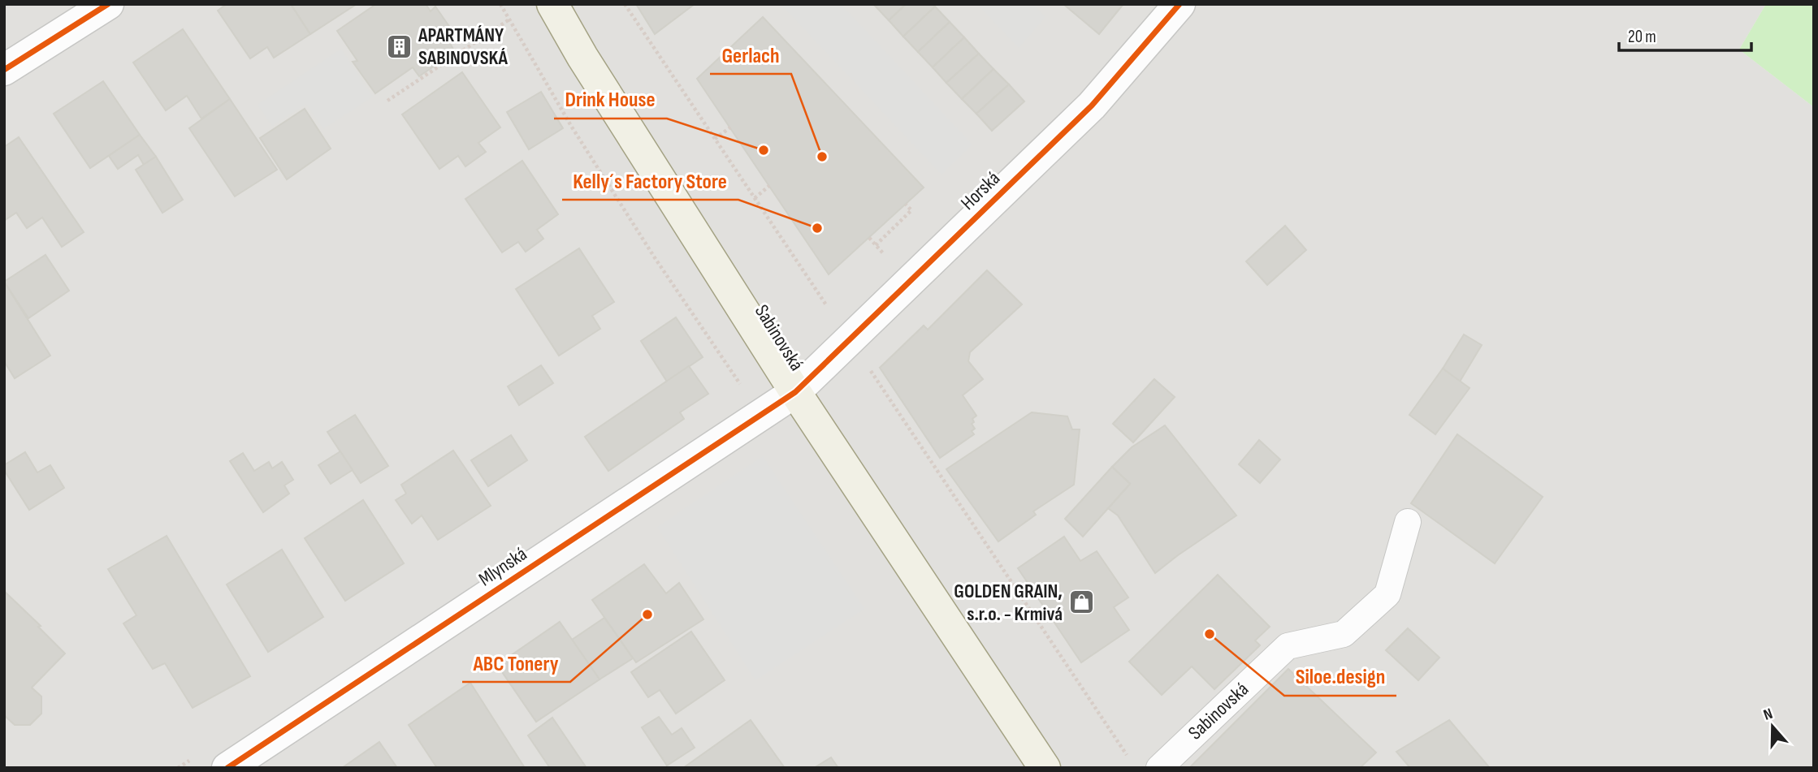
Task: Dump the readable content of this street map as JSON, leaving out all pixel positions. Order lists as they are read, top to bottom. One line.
{"streets":{"main road":["Sabinovská"],"street":["Horská","Mlynská"]},"crossings":[["Horská","Sabinovská"],["Horská","Mlynská"],["Sabinovská","Mlynská"]],"places":{"building":["APARTMÁNY SABINOVSKÁ"],"other":["Drink House","Gerlach","Kelly´s Factory Store","ABC Tonery","Siloe.design"],"shop":["GOLDEN GRAIN, s.r.o. - Krmivá"]},"scale_bar":"20 m","north":"top"}
